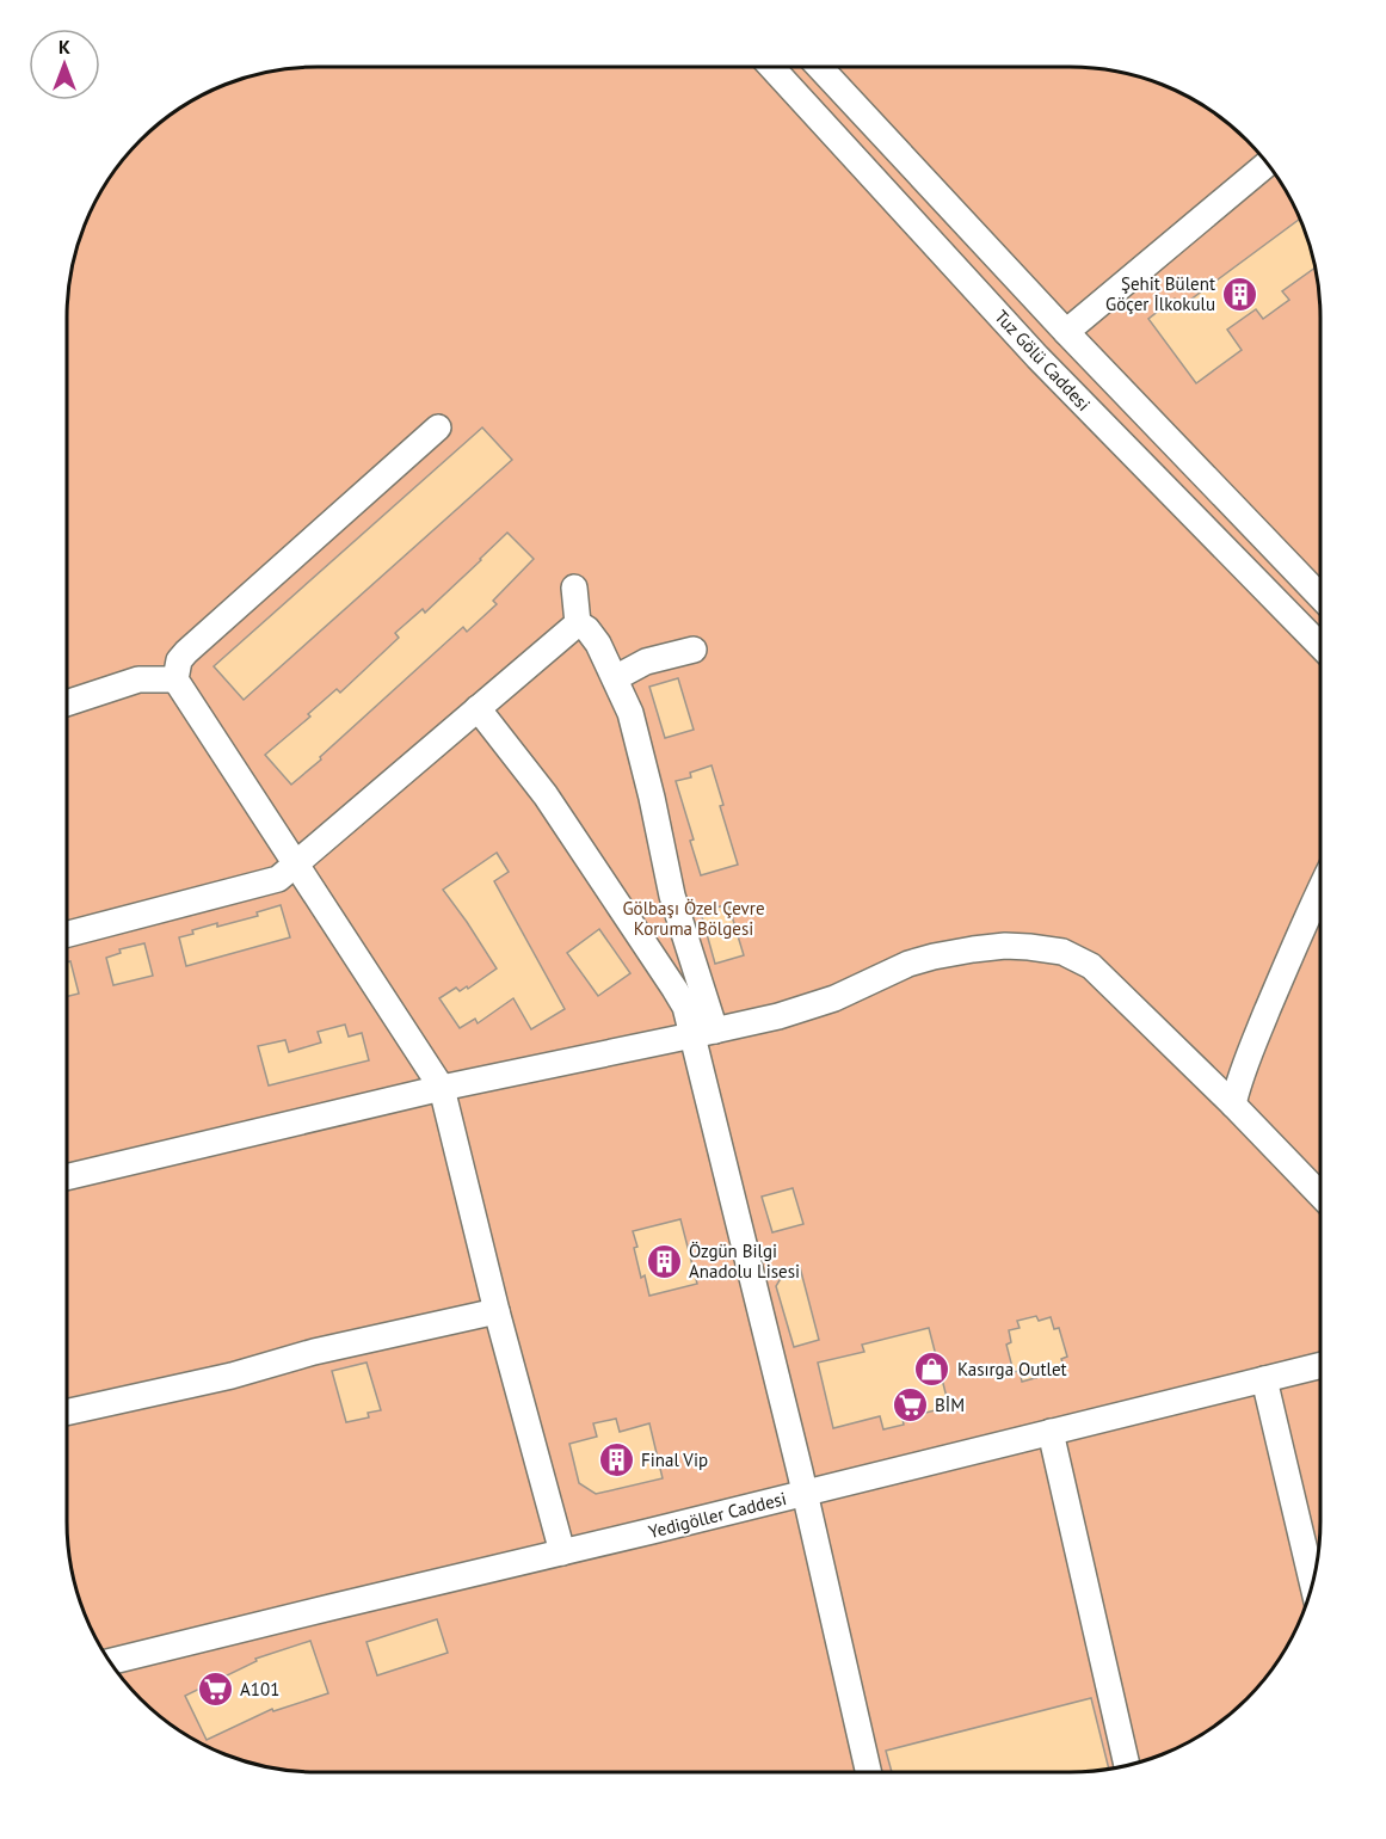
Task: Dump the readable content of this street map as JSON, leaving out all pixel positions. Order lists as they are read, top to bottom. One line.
{"streets":{"street":["Tuz Gölü Caddesi","Yedigöller Caddesi"]},"parks":["Gölbaşı Özel Çevre Koruma Bölgesi"],"places":{"building":["Şehit Bülent Göçer İlkokulu","Özgün Bilgi Anadolu Lisesi","Final Vip"],"shop":["Kasırga Outlet"],"supermarket":["BİM","A101"]},"north":"top"}
